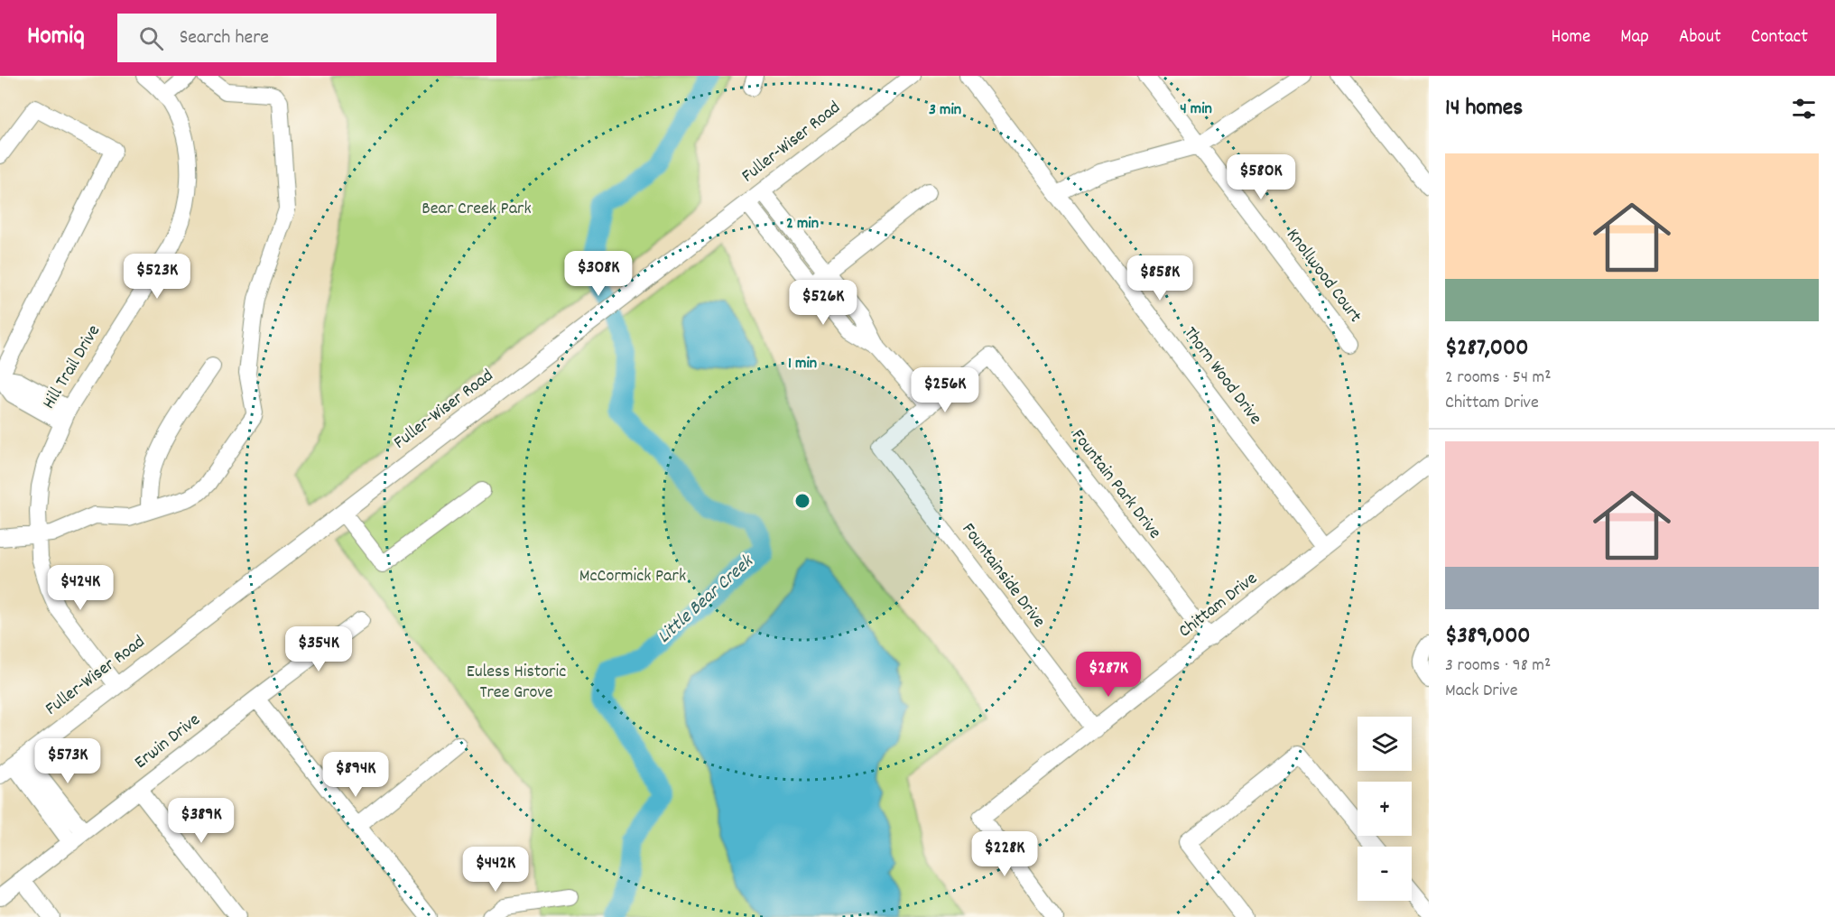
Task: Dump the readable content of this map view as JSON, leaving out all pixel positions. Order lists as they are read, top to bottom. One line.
{"streets":{"street":["Fuller-Wiser Road","Knollwood Court","Hill Trail Drive","Thorn Wood Drive","Fountain Park Drive","Fountainside Drive","Chittam Drive","Erwin Drive"]},"crossings":[["Fuller-Wiser Road","Hill Trail Drive"],["Thorn Wood Drive","Chittam Drive"],["Fountain Park Drive","Fountainside Drive"],["Fountain Park Drive","Chittam Drive"],["Fountainside Drive","Chittam Drive"]],"water":["Little Bear Creek"],"parks":["Bear Creek Park","McCormick Park","Euless Historic Tree Grove"],"page":{"header":"Homiq","search":"Search here","nav":["Home","Map","About","Contact"],"heading":"14 homes","list":[{"name":"$287,000","note":"2 rooms · 54 m² · Chittam Drive"},{"name":"$389,000","note":"3 rooms · 98 m² · Mack Drive"}],"price":["$580K","$308K","$523K","$858K","$526K","$256K","$424K","$354K","$287K","$573K","$894K","$389K","$228K","$442K"],"map_buttons":["+","−"]},"rings":["4 min","3 min","2 min","1 min"]}
